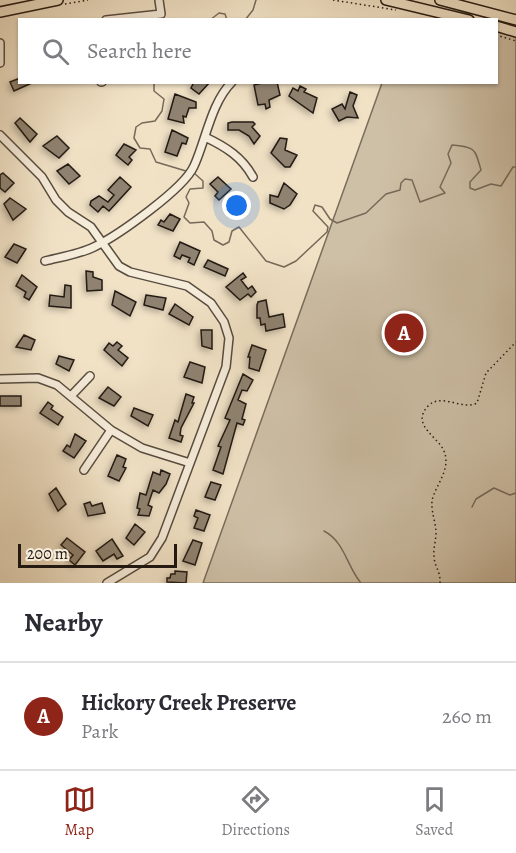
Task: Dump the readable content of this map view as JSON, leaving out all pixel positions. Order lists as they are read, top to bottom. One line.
{"scale_bar":"200 m","page":{"search":"Search here","pins":"A","scale":"200 m","heading":"Nearby","list":[{"mark":"A","name":"Hickory Creek Preserve","note":"Park","value":"260 m"}],"nav":["Map","Directions","Saved"]}}
